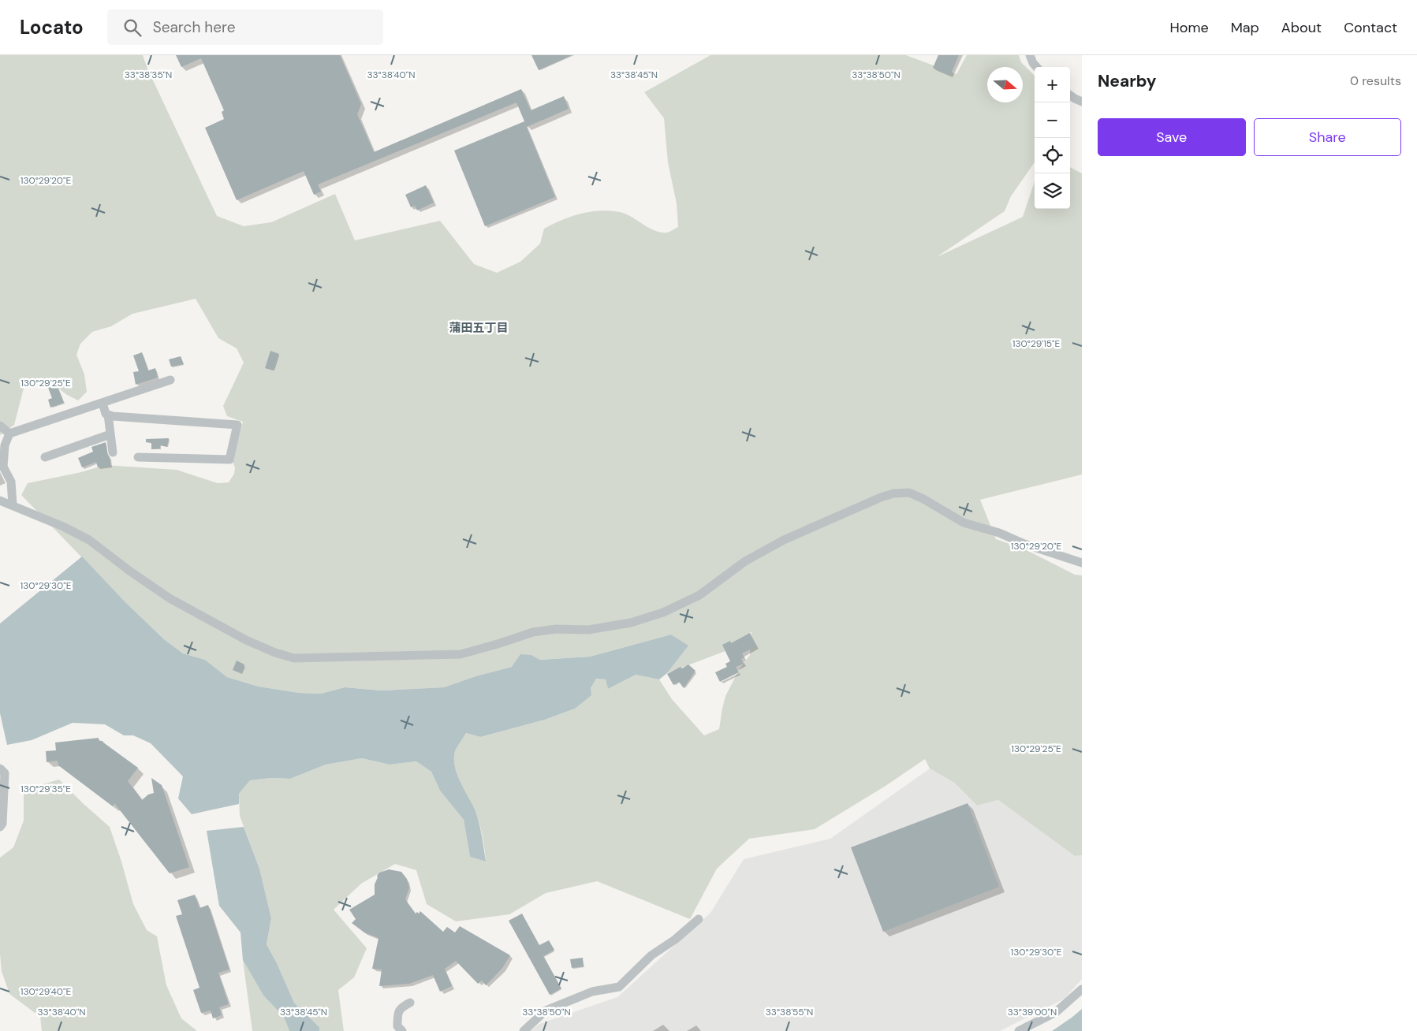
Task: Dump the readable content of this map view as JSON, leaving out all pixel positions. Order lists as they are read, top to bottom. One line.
{"districts":["蒲田五丁目"],"north":"right","page":{"header":"Locato","search":"Search here","nav":["Home","Map","About","Contact"],"heading":["Nearby","0 results"],"map_buttons":["+","−"],"buttons":["Save","Share"]},"coordinates":["33°38'35\"N","33°38'40\"N","33°38'45\"N","33°38'50\"N","130°29'20\"E","130°29'15\"E","130°29'25\"E","130°29'30\"E","130°29'35\"E","130°29'40\"E","33°38'55\"N","33°39'00\"N"]}
